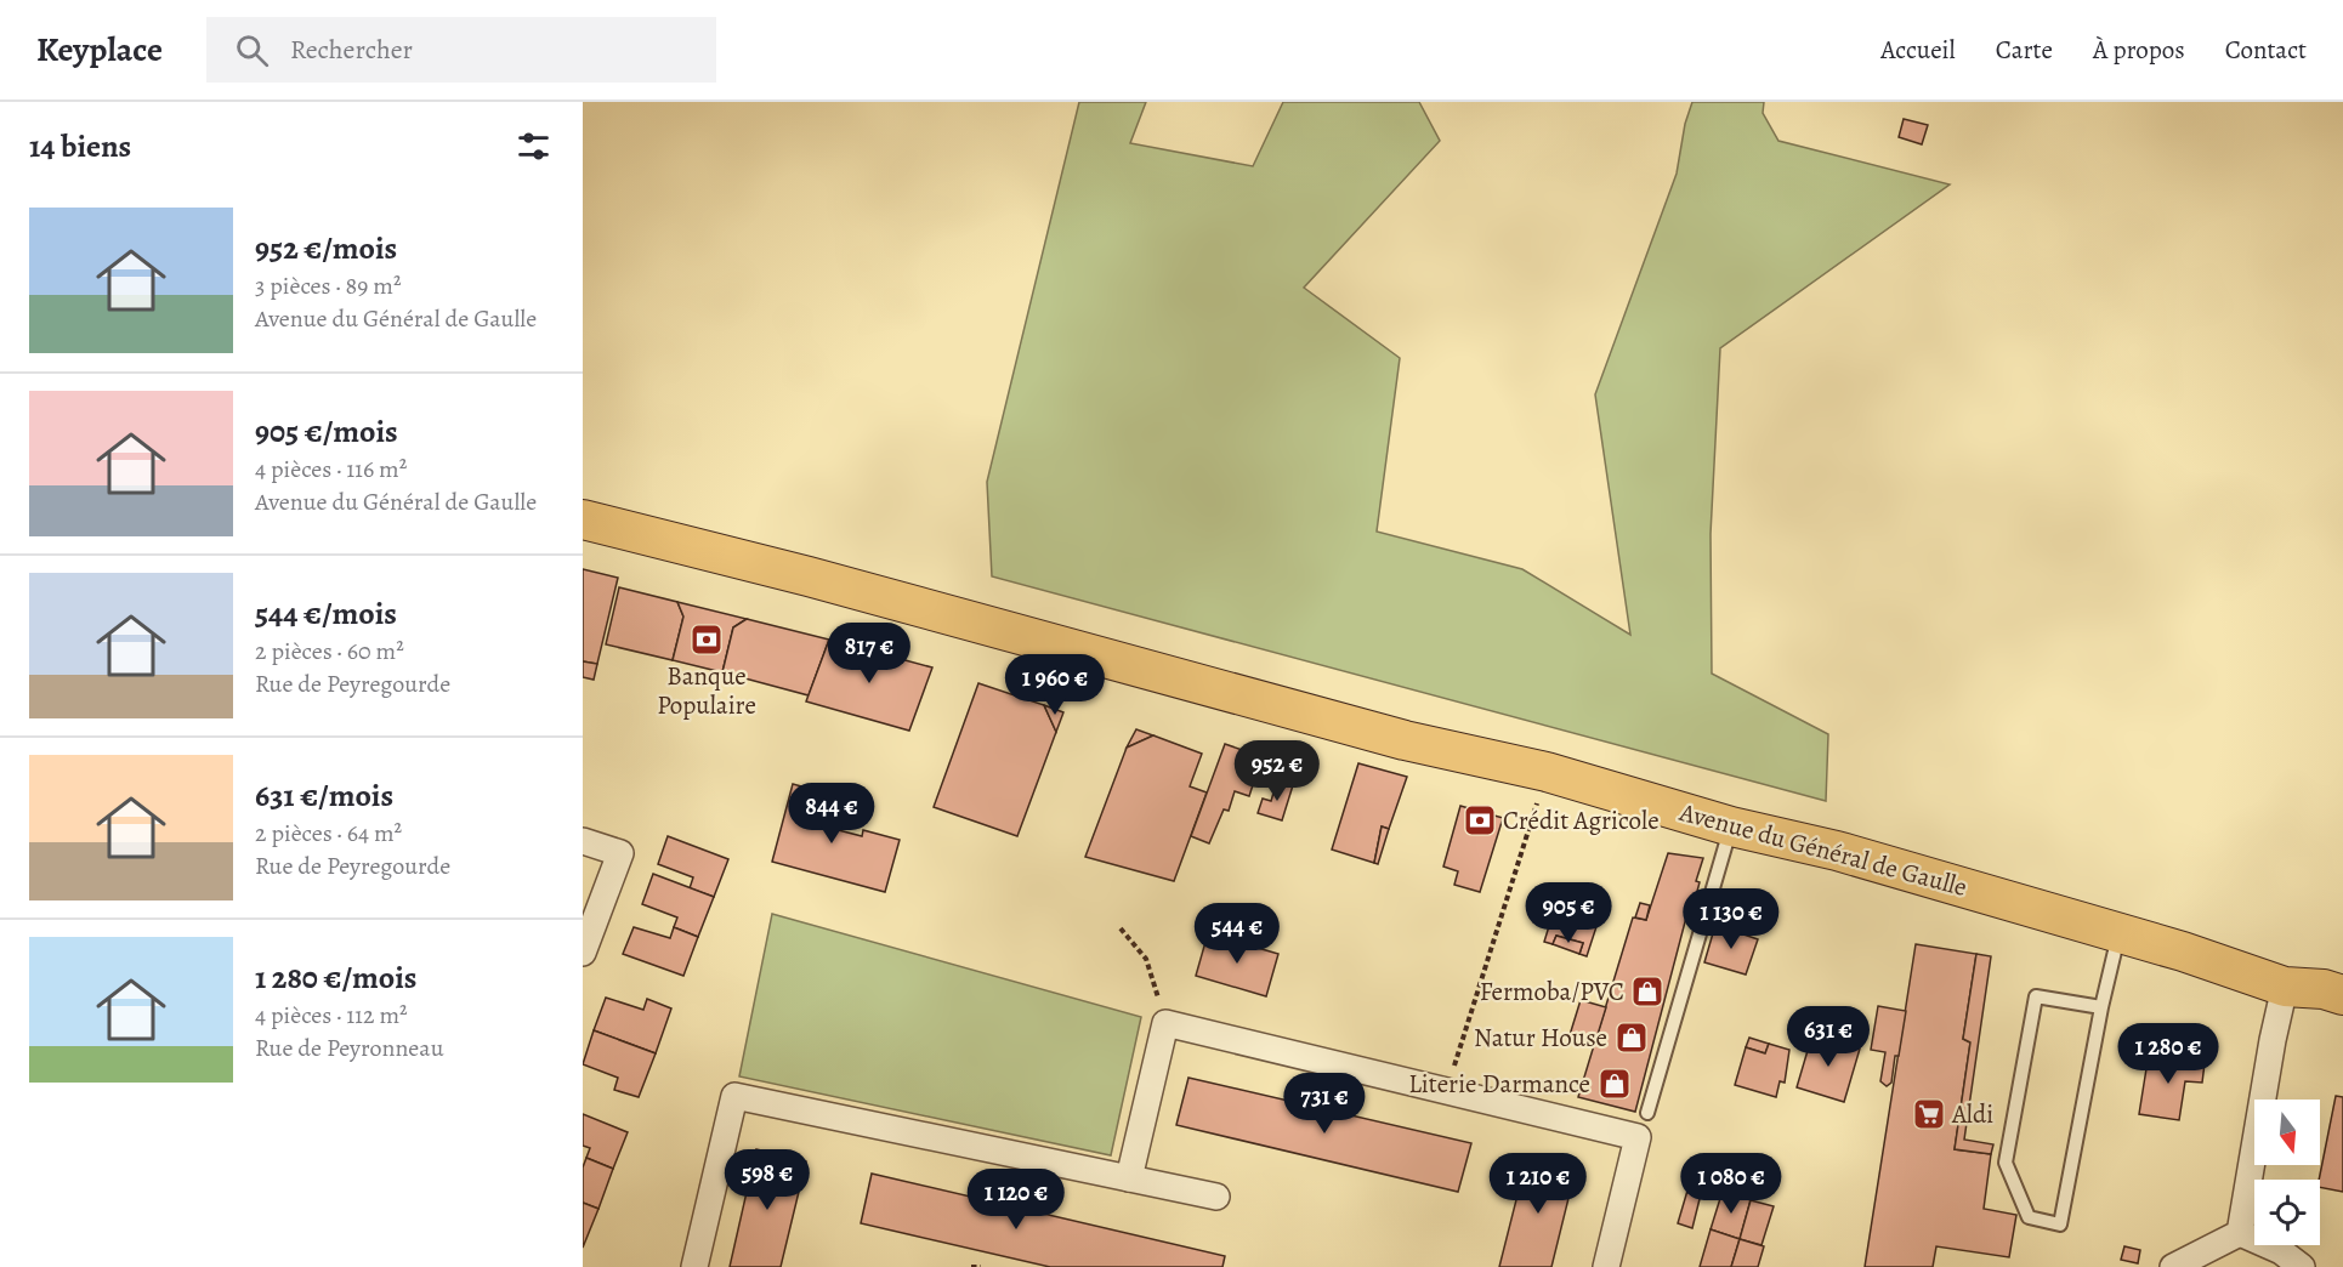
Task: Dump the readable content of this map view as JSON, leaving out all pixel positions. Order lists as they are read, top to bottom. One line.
{"streets":{"main road":["Avenue du Général de Gaulle"]},"places":{"bank":["Banque Populaire","Crédit Agricole"],"shop":["Fermoba/PVC","Natur House","Literie Darmance"],"supermarket":["Aldi"]},"north":"bottom","page":{"header":"Keyplace","search":"Rechercher","nav":["Accueil","Carte","À propos","Contact"],"heading":"14 biens","list":[{"name":"952 €/mois","note":"3 pièces · 89 m² · Avenue du Général de Gaulle"},{"name":"905 €/mois","note":"4 pièces · 116 m² · Avenue du Général de Gaulle"},{"name":"544 €/mois","note":"2 pièces · 60 m² · Rue de Peyregourde"},{"name":"631 €/mois","note":"2 pièces · 64 m² · Rue de Peyregourde"},{"name":"1 280 €/mois","note":"4 pièces · 112 m² · Rue de Peyronneau"}],"price":["817 €","1 960 €","952 €","844 €","905 €","1 130 €","544 €","631 €","1 280 €","731 €","598 €","1 210 €","1 080 €","1 120 €"]}}
